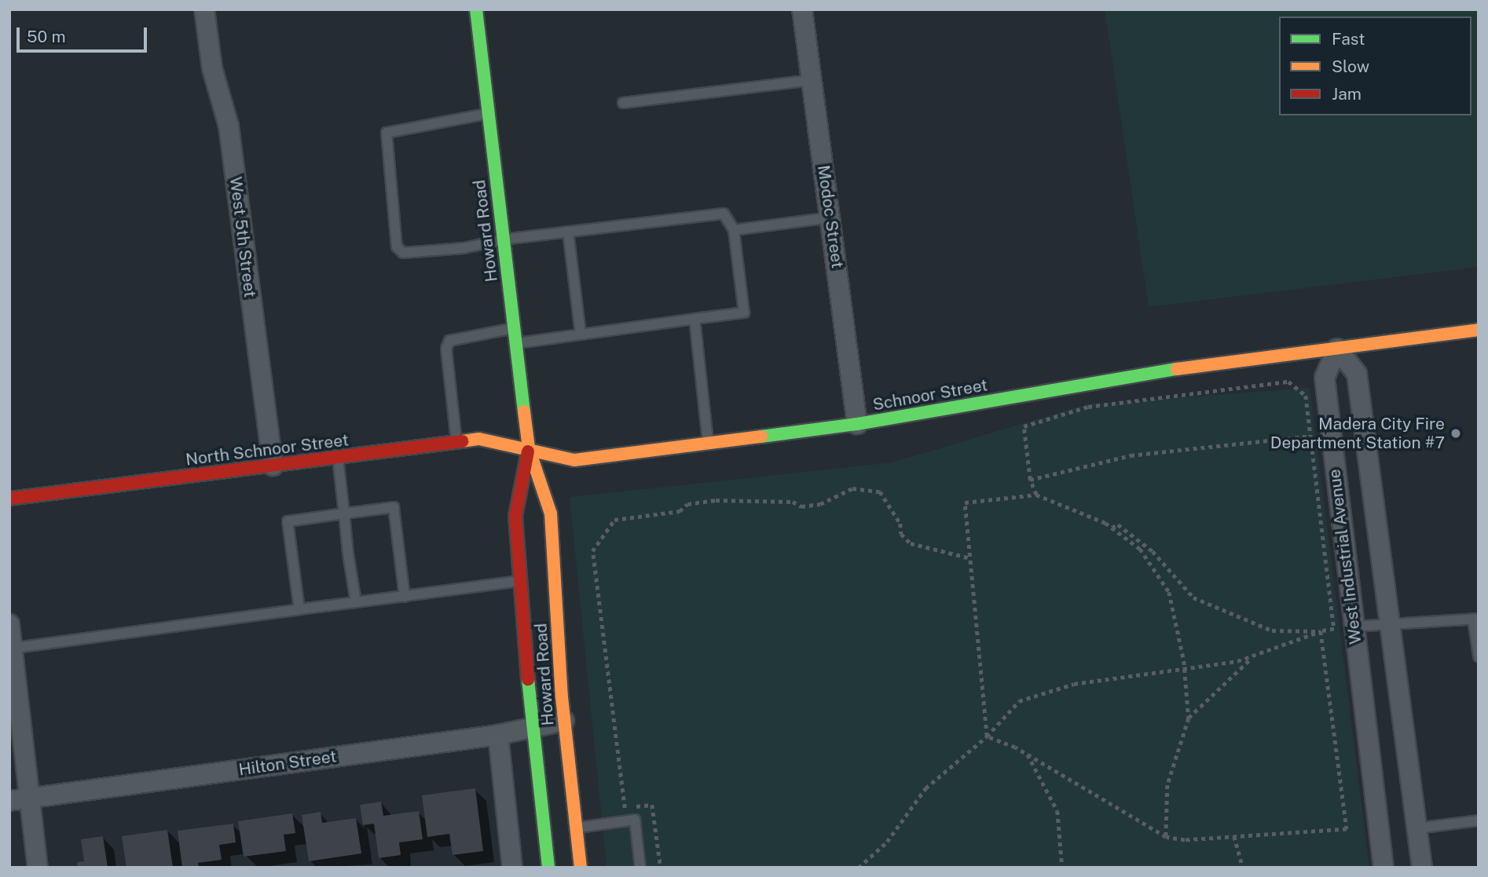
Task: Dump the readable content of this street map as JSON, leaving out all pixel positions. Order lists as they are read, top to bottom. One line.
{"streets":{"street":["Modoc Street","Howard Road","West 5th Street","Schnoor Street","North Schnoor Street","West Industrial Avenue","Hilton Street"]},"crossings":[["Modoc Street","Schnoor Street"],["Howard Road","Schnoor Street"],["Howard Road","North Schnoor Street"],["Howard Road","Hilton Street"],["West 5th Street","North Schnoor Street"],["Schnoor Street","North Schnoor Street"],["Schnoor Street","West Industrial Avenue"]],"places":["Madera City Fire Department Station #7"],"legend":["Fast","Slow","Jam"],"scale_bar":"50 m"}
